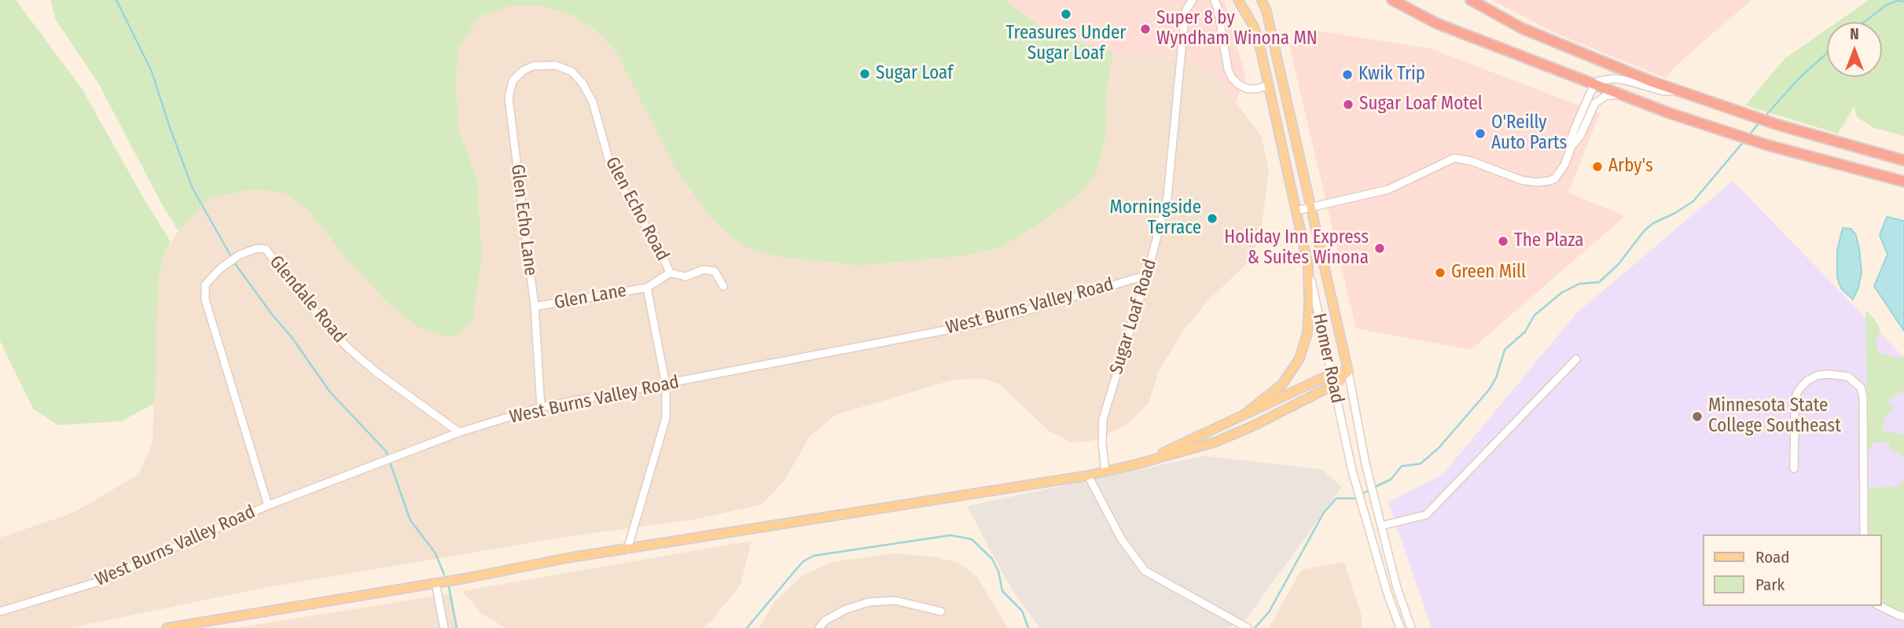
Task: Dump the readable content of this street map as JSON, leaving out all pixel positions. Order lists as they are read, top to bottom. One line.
{"streets":{"main road":["Homer Road"],"street":["Glen Echo Road","Glen Echo Lane","Glen Lane","Glendale Road","West Burns Valley Road","Sugar Loaf Road"]},"crossings":[["Glen Echo Road","Glen Echo Lane"],["Glen Echo Road","Glen Lane"],["Glen Echo Road","West Burns Valley Road"],["Glen Echo Lane","Glen Lane"],["Glen Echo Lane","West Burns Valley Road"],["Glendale Road","West Burns Valley Road"],["West Burns Valley Road","Sugar Loaf Road"]],"places":["Treasures Under Sugar Loaf","Super 8 by Wyndham Winona MN","Sugar Loaf","Kwik Trip","Sugar Loaf Motel","O'Reilly Auto Parts","Arby's","Morningside Terrace","The Plaza","Holiday Inn Express & Suites Winona","Green Mill","Minnesota State College Southeast"],"legend":["Road","Park"],"north":"top"}
